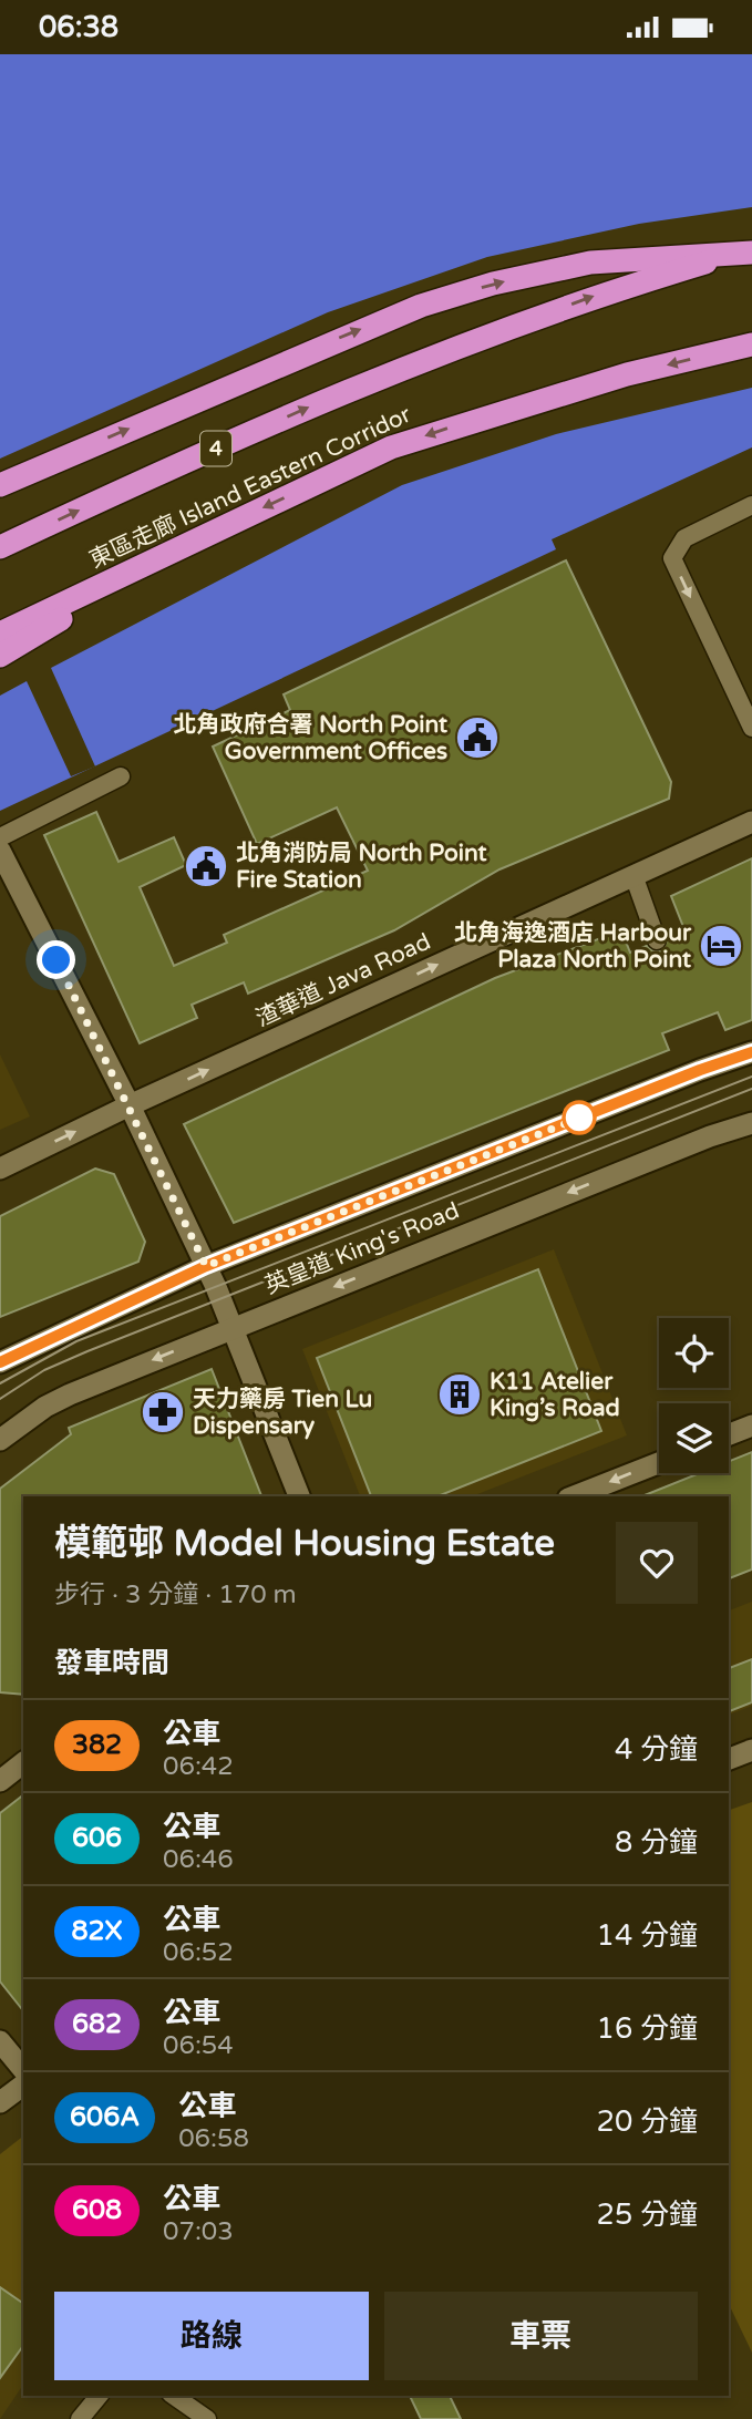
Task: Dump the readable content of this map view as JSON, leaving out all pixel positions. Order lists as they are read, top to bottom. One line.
{"streets":{"highway":["4","東區走廊 Island Eastern Corridor"],"street":["渣華道 Java Road","英皇道 King's Road"]},"one_way":["渣華道 Java Road"],"places":{"public building":["北角政府合署 North Point Government Offices","北角消防局 North Point Fire Station"],"hotel":["北角海逸酒店 Harbour Plaza North Point"],"building":["K11 Atelier King’s Road"],"pharmacy":["天力藥房 Tien Lu Dispensary"]},"lines":["bus line 382"],"page":{"status":"06:38","heading":[["模範邨 Model Housing Estate","步行 · 3 分鐘 · 170 m"],"發車時間"],"list":[{"mark":"382","name":"公車","note":"06:42","value":"4 分鐘"},{"mark":"606","name":"公車","note":"06:46","value":"8 分鐘"},{"mark":"82X","name":"公車","note":"06:52","value":"14 分鐘"},{"mark":"682","name":"公車","note":"06:54","value":"16 分鐘"},{"mark":"606A","name":"公車","note":"06:58","value":"20 分鐘"},{"mark":"608","name":"公車","note":"07:03","value":"25 分鐘"}],"buttons":["路線","車票"]}}
